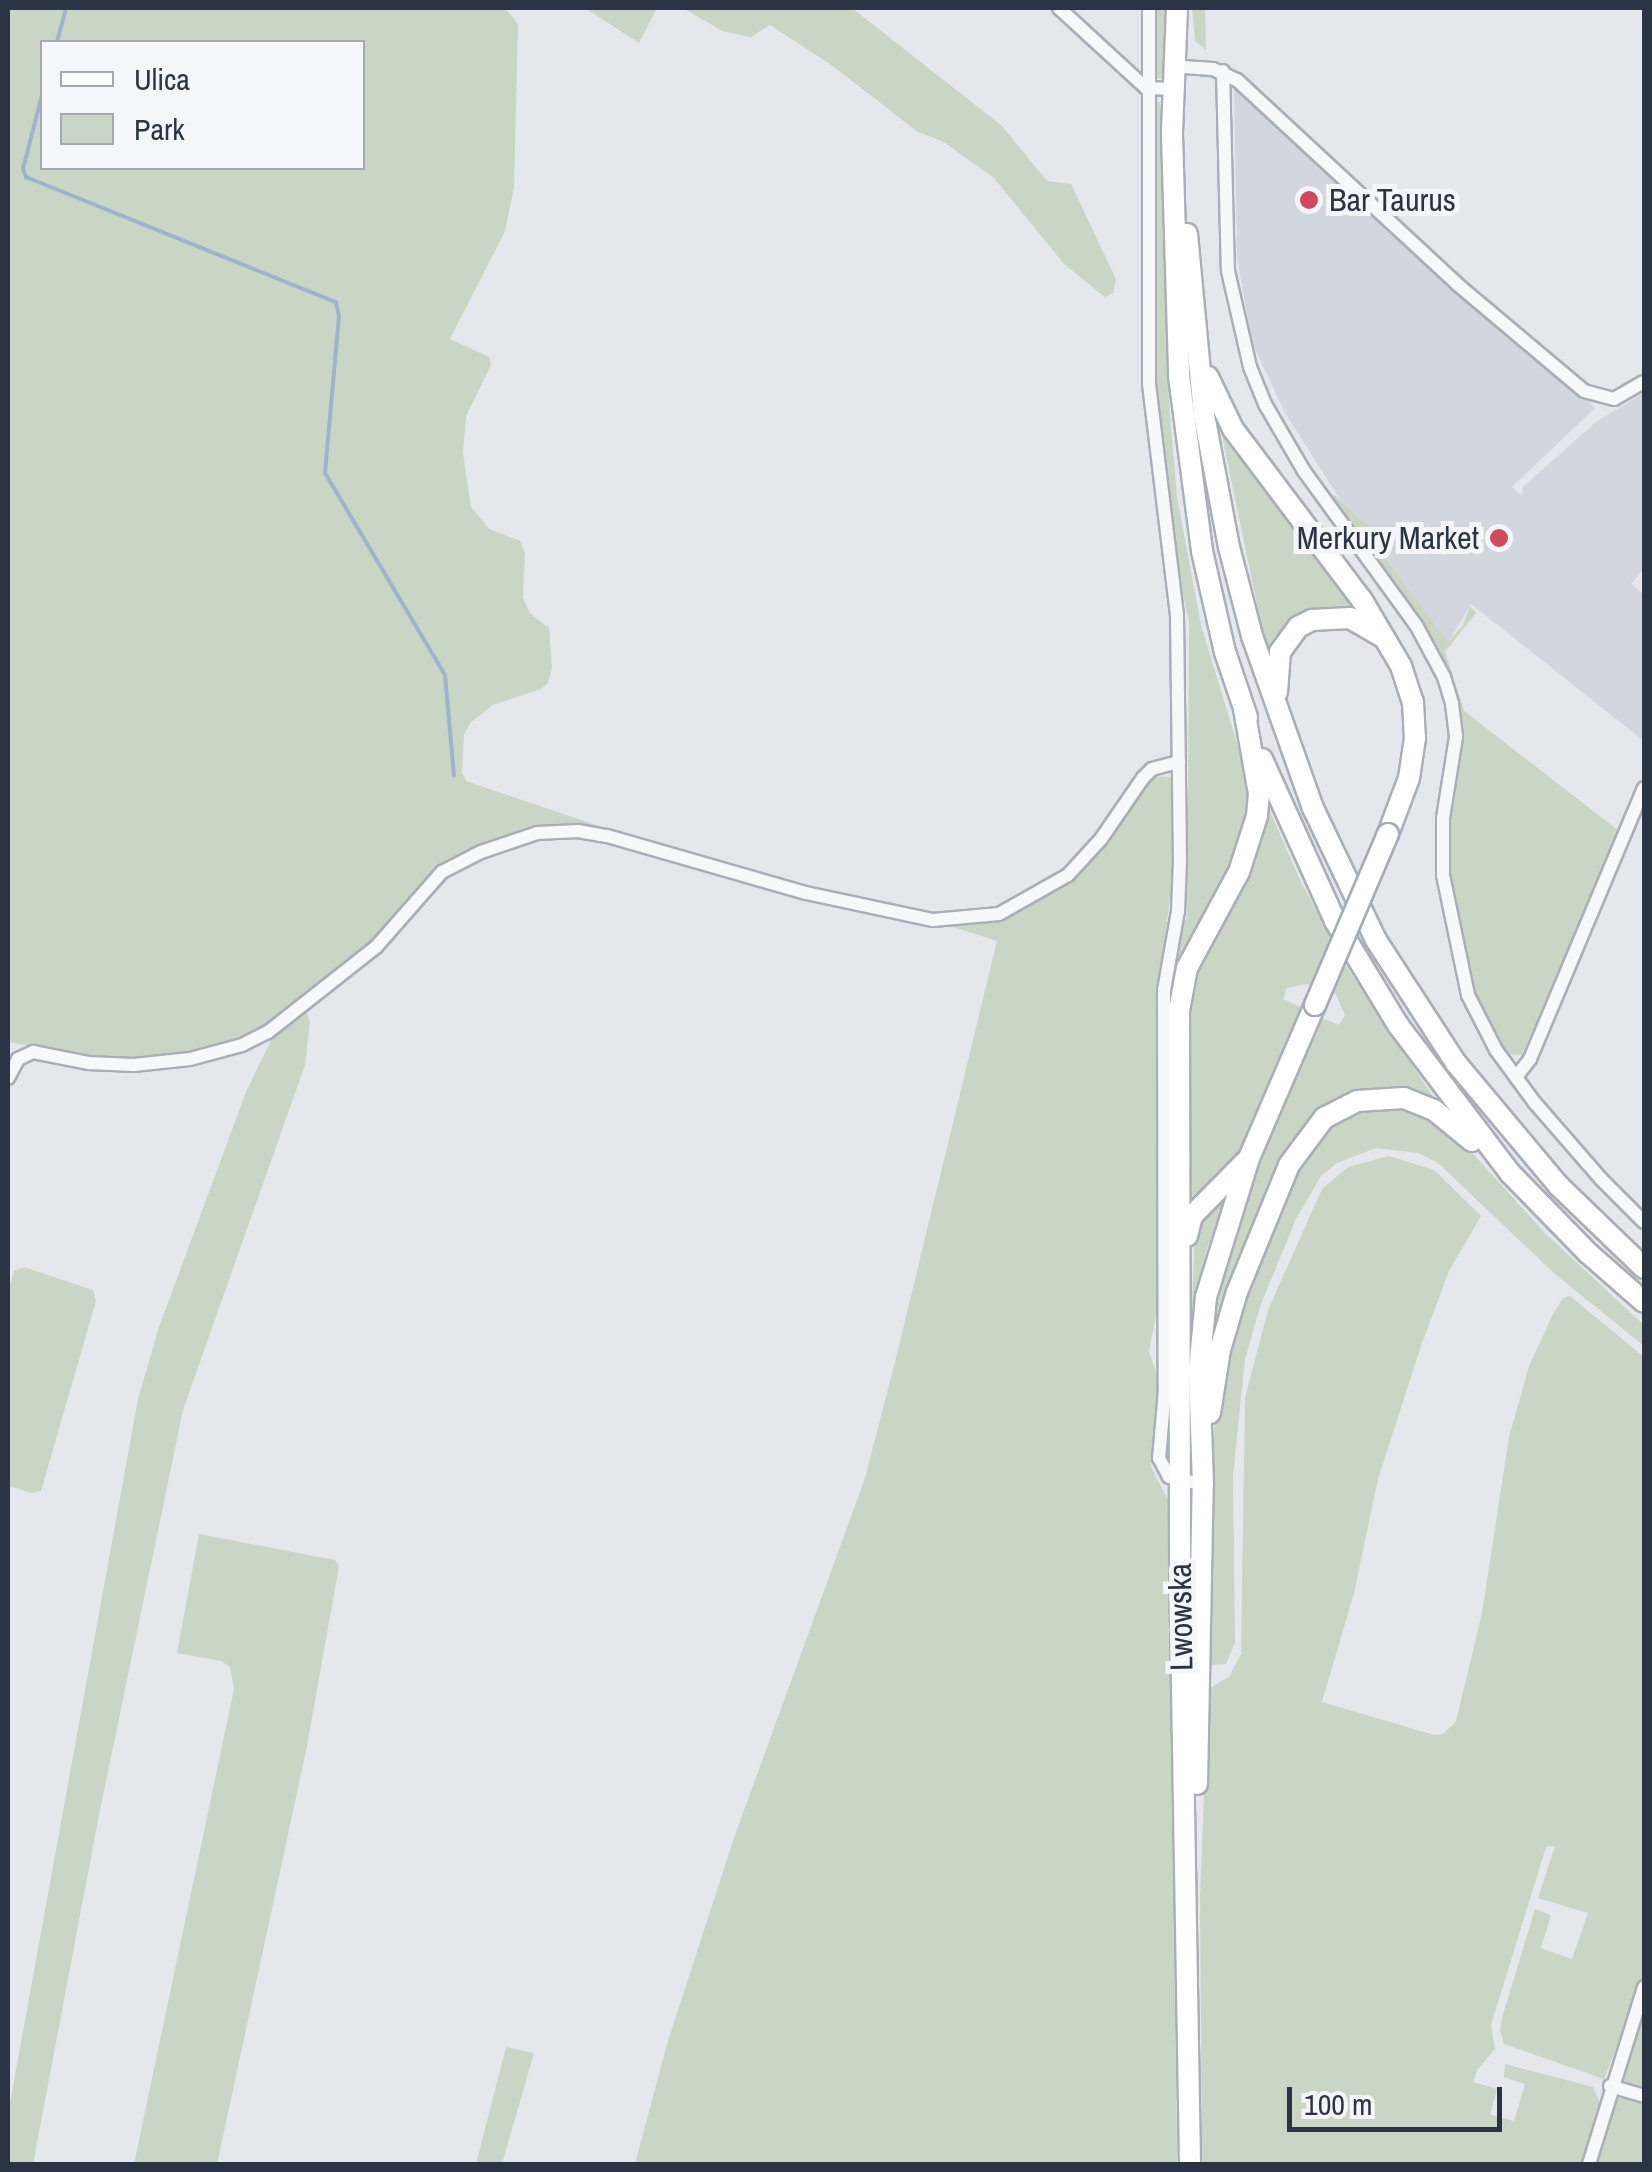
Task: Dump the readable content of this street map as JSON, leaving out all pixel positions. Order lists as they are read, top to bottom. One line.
{"streets":{"main road":["Lwowska"]},"places":["Bar Taurus","Merkury Market"],"legend":["Ulica","Park"],"scale_bar":"100 m"}
